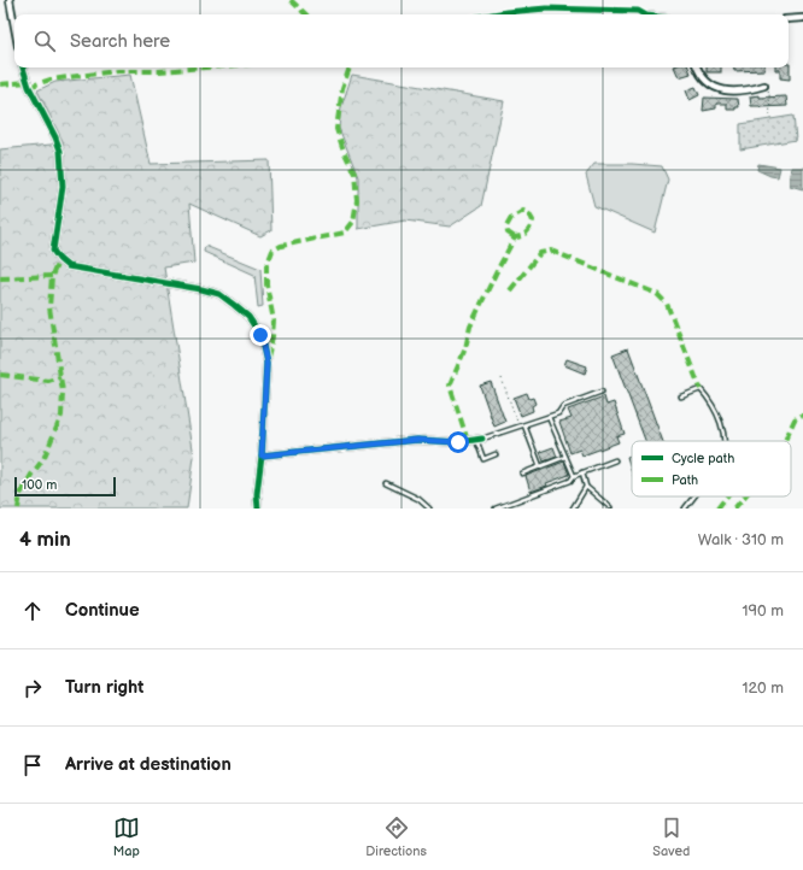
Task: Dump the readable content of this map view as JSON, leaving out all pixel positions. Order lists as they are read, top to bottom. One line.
{"legend":["Cycle path","Path"],"scale_bar":"100 m","page":{"search":"Search here","scale":"100 m","heading":["4 min","Walk · 310 m"],"list":[["Continue","190 m"],["Turn right","120 m"],"Arrive at destination"],"nav":["Map","Directions","Saved"]}}
